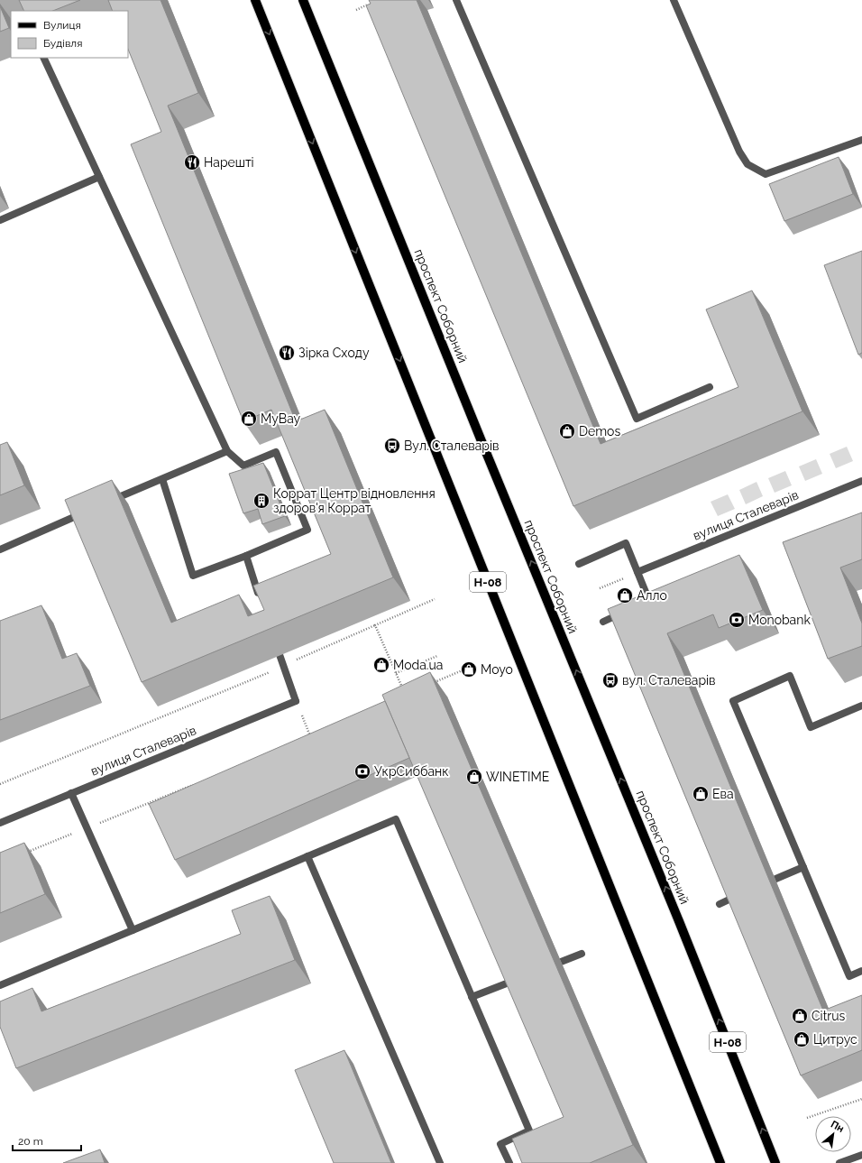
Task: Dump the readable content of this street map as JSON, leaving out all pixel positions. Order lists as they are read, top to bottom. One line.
{"streets":{"main road":["проспект Соборний","Н-08"],"street":["вулиця Сталеварів"]},"places":{"restaurant":["Нарешті","Зірка Сходу"],"shop":["MyBay","Demos","Алло","Moda.ua","Moyo","WINETIME","Ева","Citrus","Цитрус"],"bus stop":["Вул. Сталеварів","вул. Сталеварів"],"building":["Коррат Центр відновлення здоров'я Коррат"],"bank":["Monobank","УкрСиббанк"]},"legend":["Вулиця","Будівля"],"scale_bar":"20 m","north":"top right"}
